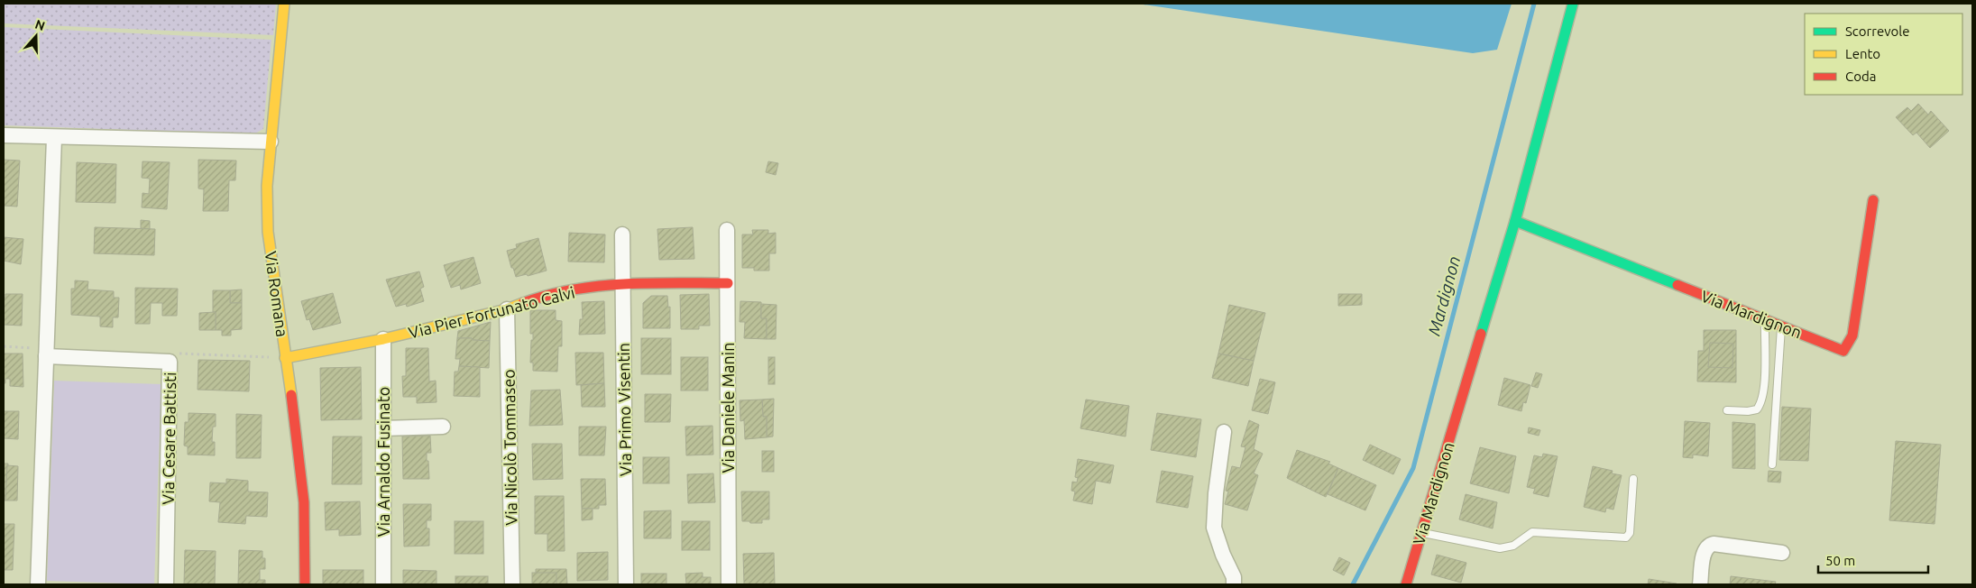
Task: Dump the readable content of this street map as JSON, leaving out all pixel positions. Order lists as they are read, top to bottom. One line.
{"streets":{"street":["Via Romana","Via Pier Fortunato Calvi","Via Mardignon","Via Daniele Manin","Via Primo Visentin","Via Cesare Battisti","Via Nicolò Tommaseo","Via Arnaldo Fusinato"]},"crossings":[["Via Romana","Via Pier Fortunato Calvi"],["Via Pier Fortunato Calvi","Via Daniele Manin"],["Via Pier Fortunato Calvi","Via Primo Visentin"],["Via Pier Fortunato Calvi","Via Nicolò Tommaseo"],["Via Pier Fortunato Calvi","Via Arnaldo Fusinato"]],"water":["Mardignon"],"legend":["Scorrevole","Lento","Coda"],"scale_bar":"50 m","north":"top"}
